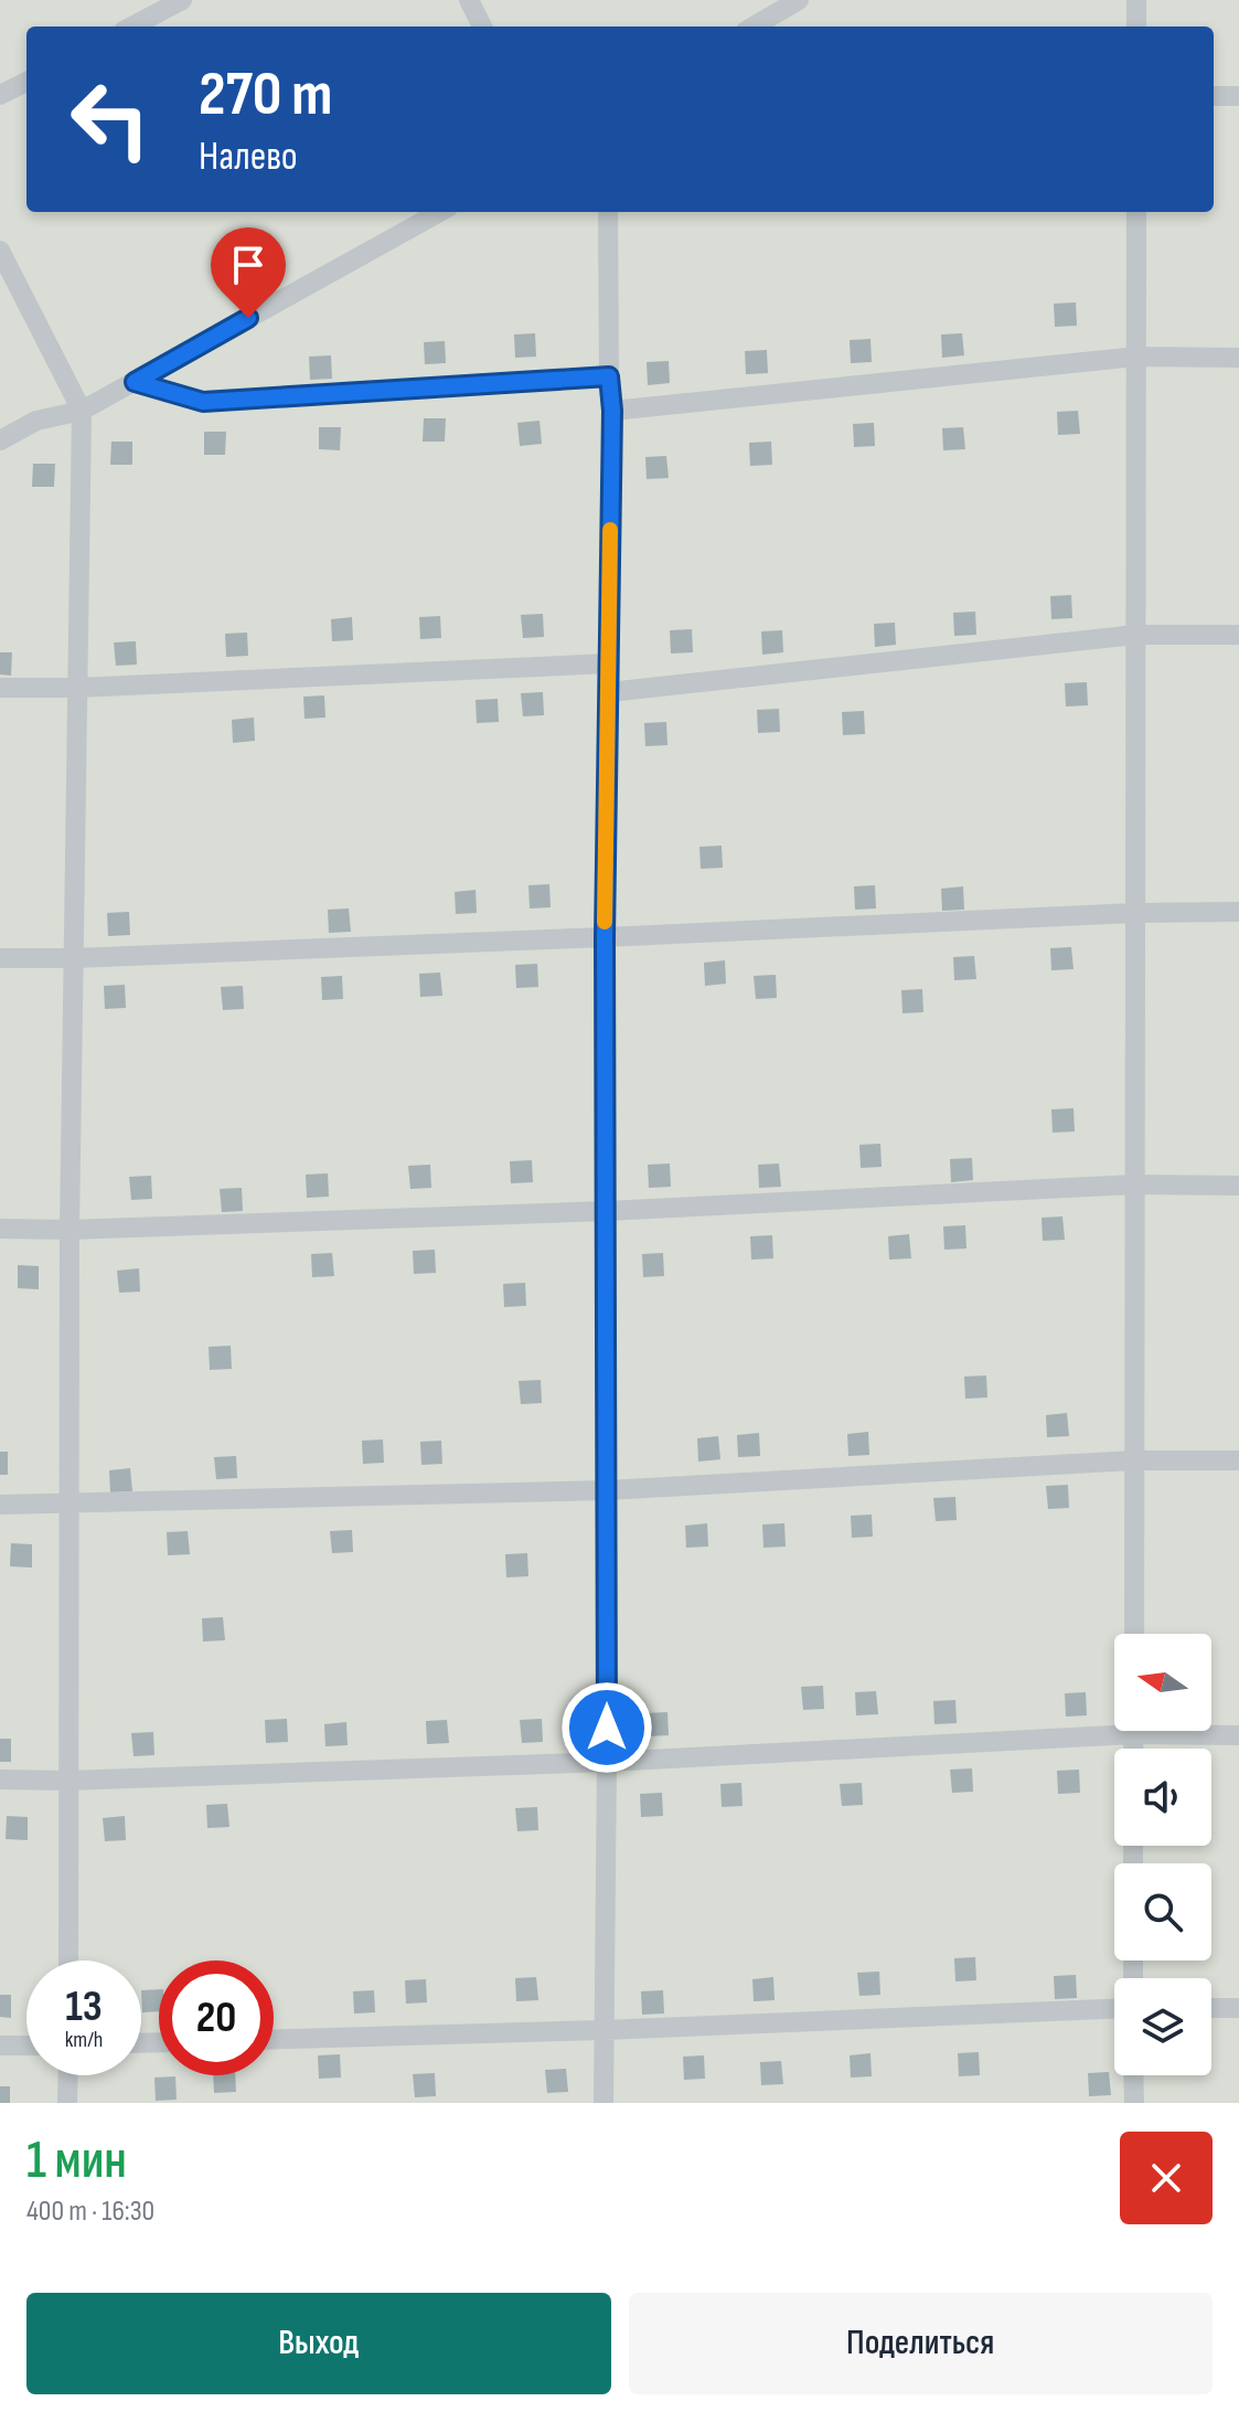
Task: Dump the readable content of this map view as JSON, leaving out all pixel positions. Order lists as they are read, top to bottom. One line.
{"north":"left","page":{"turn":["270 m","Налево"],"speed":"13 km/h","limit":"20","heading":["1 мин","400 m · 16:30"],"buttons":["Выход","Поделиться"]}}
